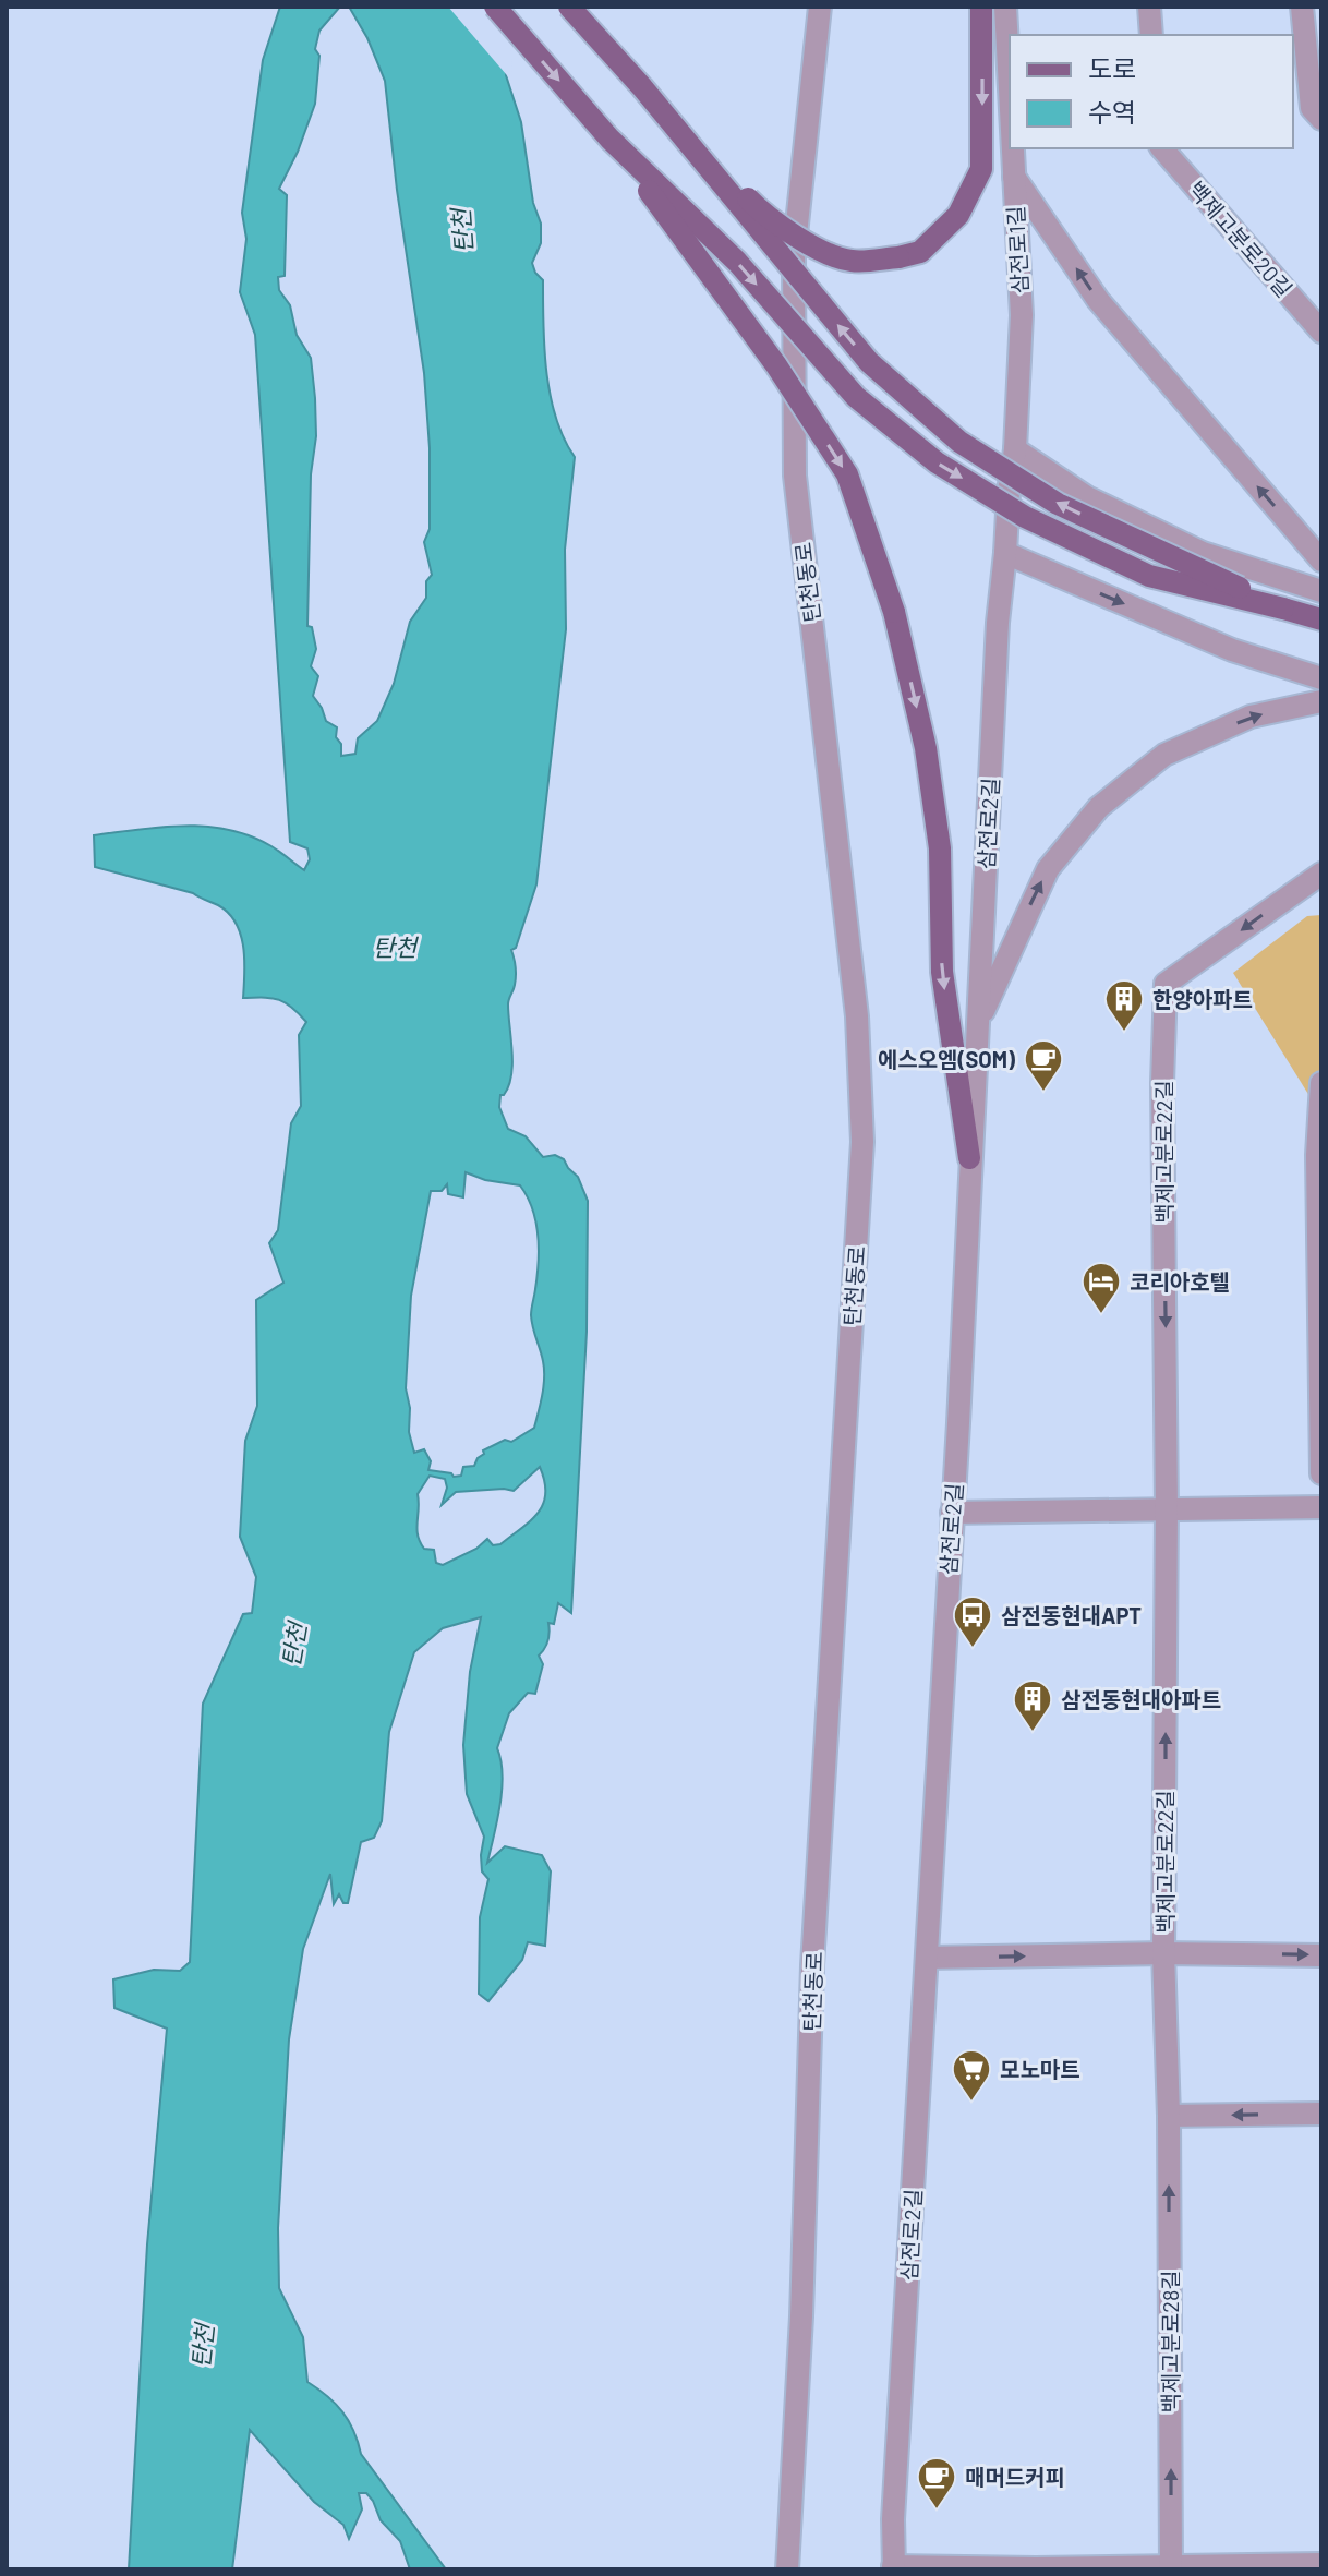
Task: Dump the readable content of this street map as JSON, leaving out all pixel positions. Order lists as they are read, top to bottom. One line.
{"streets":{"street":["백제고분로20길","삼전로1길","탄천동로","삼전로2길","백제고분로22길","백제고분로28길"]},"crossings":[["삼전로1길","삼전로2길"],["삼전로2길","백제고분로22길"],["백제고분로22길","백제고분로28길"]],"one_way":["백제고분로28길"],"water":["탄천"],"places":{"building":["한양아파트","삼전동현대아파트"],"cafe":["에스오엠(SOM)","매머드커피"],"hotel":["코리아호텔"],"bus stop":["삼전동현대APT"],"supermarket":["모노마트"]},"legend":["도로","수역"]}
